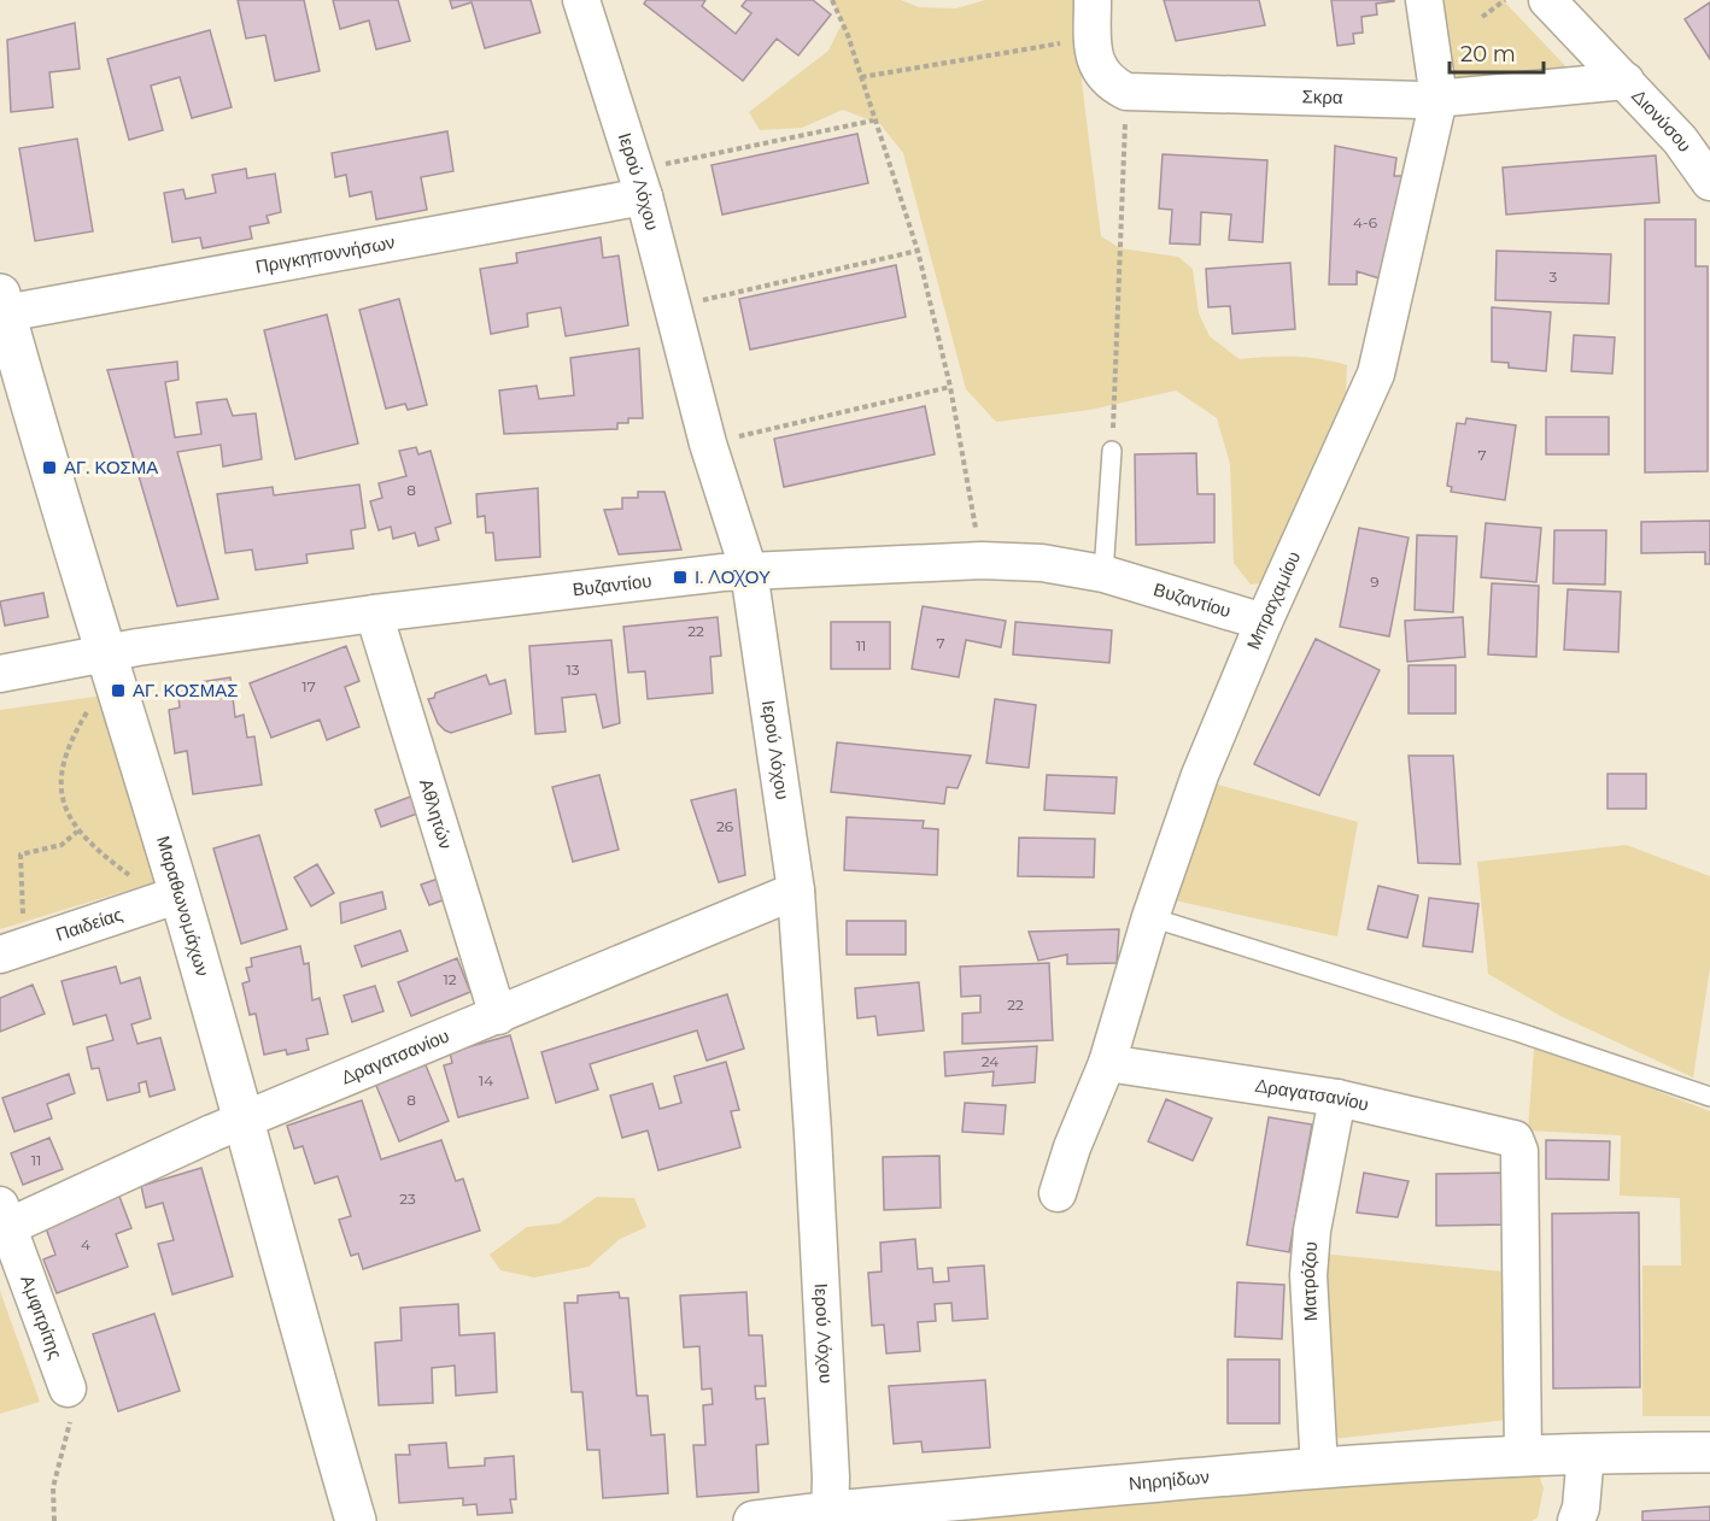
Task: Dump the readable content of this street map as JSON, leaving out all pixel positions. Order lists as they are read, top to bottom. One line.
{"streets":{"street":["Σκρα","Διονύσου","Ιερού Λόχου","Πριγκηποννήσων","Βυζαντίου","Μπραχαμίου","Αθλητών","Μαραθωνομάχων","Παιδείας","Δραγατσανίου","Ματρόζου","Αμφιτρίτης","Νηρηίδων"]},"crossings":[["Σκρα","Διονύσου"],["Σκρα","Μπραχαμίου"],["Ιερού Λόχου","Πριγκηποννήσων"],["Ιερού Λόχου","Βυζαντίου"],["Ιερού Λόχου","Δραγατσανίου"],["Ιερού Λόχου","Νηρηίδων"],["Πριγκηποννήσων","Μαραθωνομάχων"],["Βυζαντίου","Μπραχαμίου"],["Βυζαντίου","Αθλητών"],["Βυζαντίου","Μαραθωνομάχων"],["Μπραχαμίου","Δραγατσανίου"],["Αθλητών","Δραγατσανίου"],["Μαραθωνομάχων","Παιδείας"],["Μαραθωνομάχων","Δραγατσανίου"],["Δραγατσανίου","Ματρόζου"],["Δραγατσανίου","Αμφιτρίτης"],["Δραγατσανίου","Νηρηίδων"],["Ματρόζου","Νηρηίδων"]],"places":{"transit":["ΑΓ. ΚΟΣΜΑ","Ι. ΛΟΧΟΥ","ΑΓ. ΚΟΣΜΑΣ"]},"house_numbers":["4-6","3","7","8","9","22","7","11","13","17","26","12","22","24","14","8","11","23","4"],"scale_bar":"20 m"}
